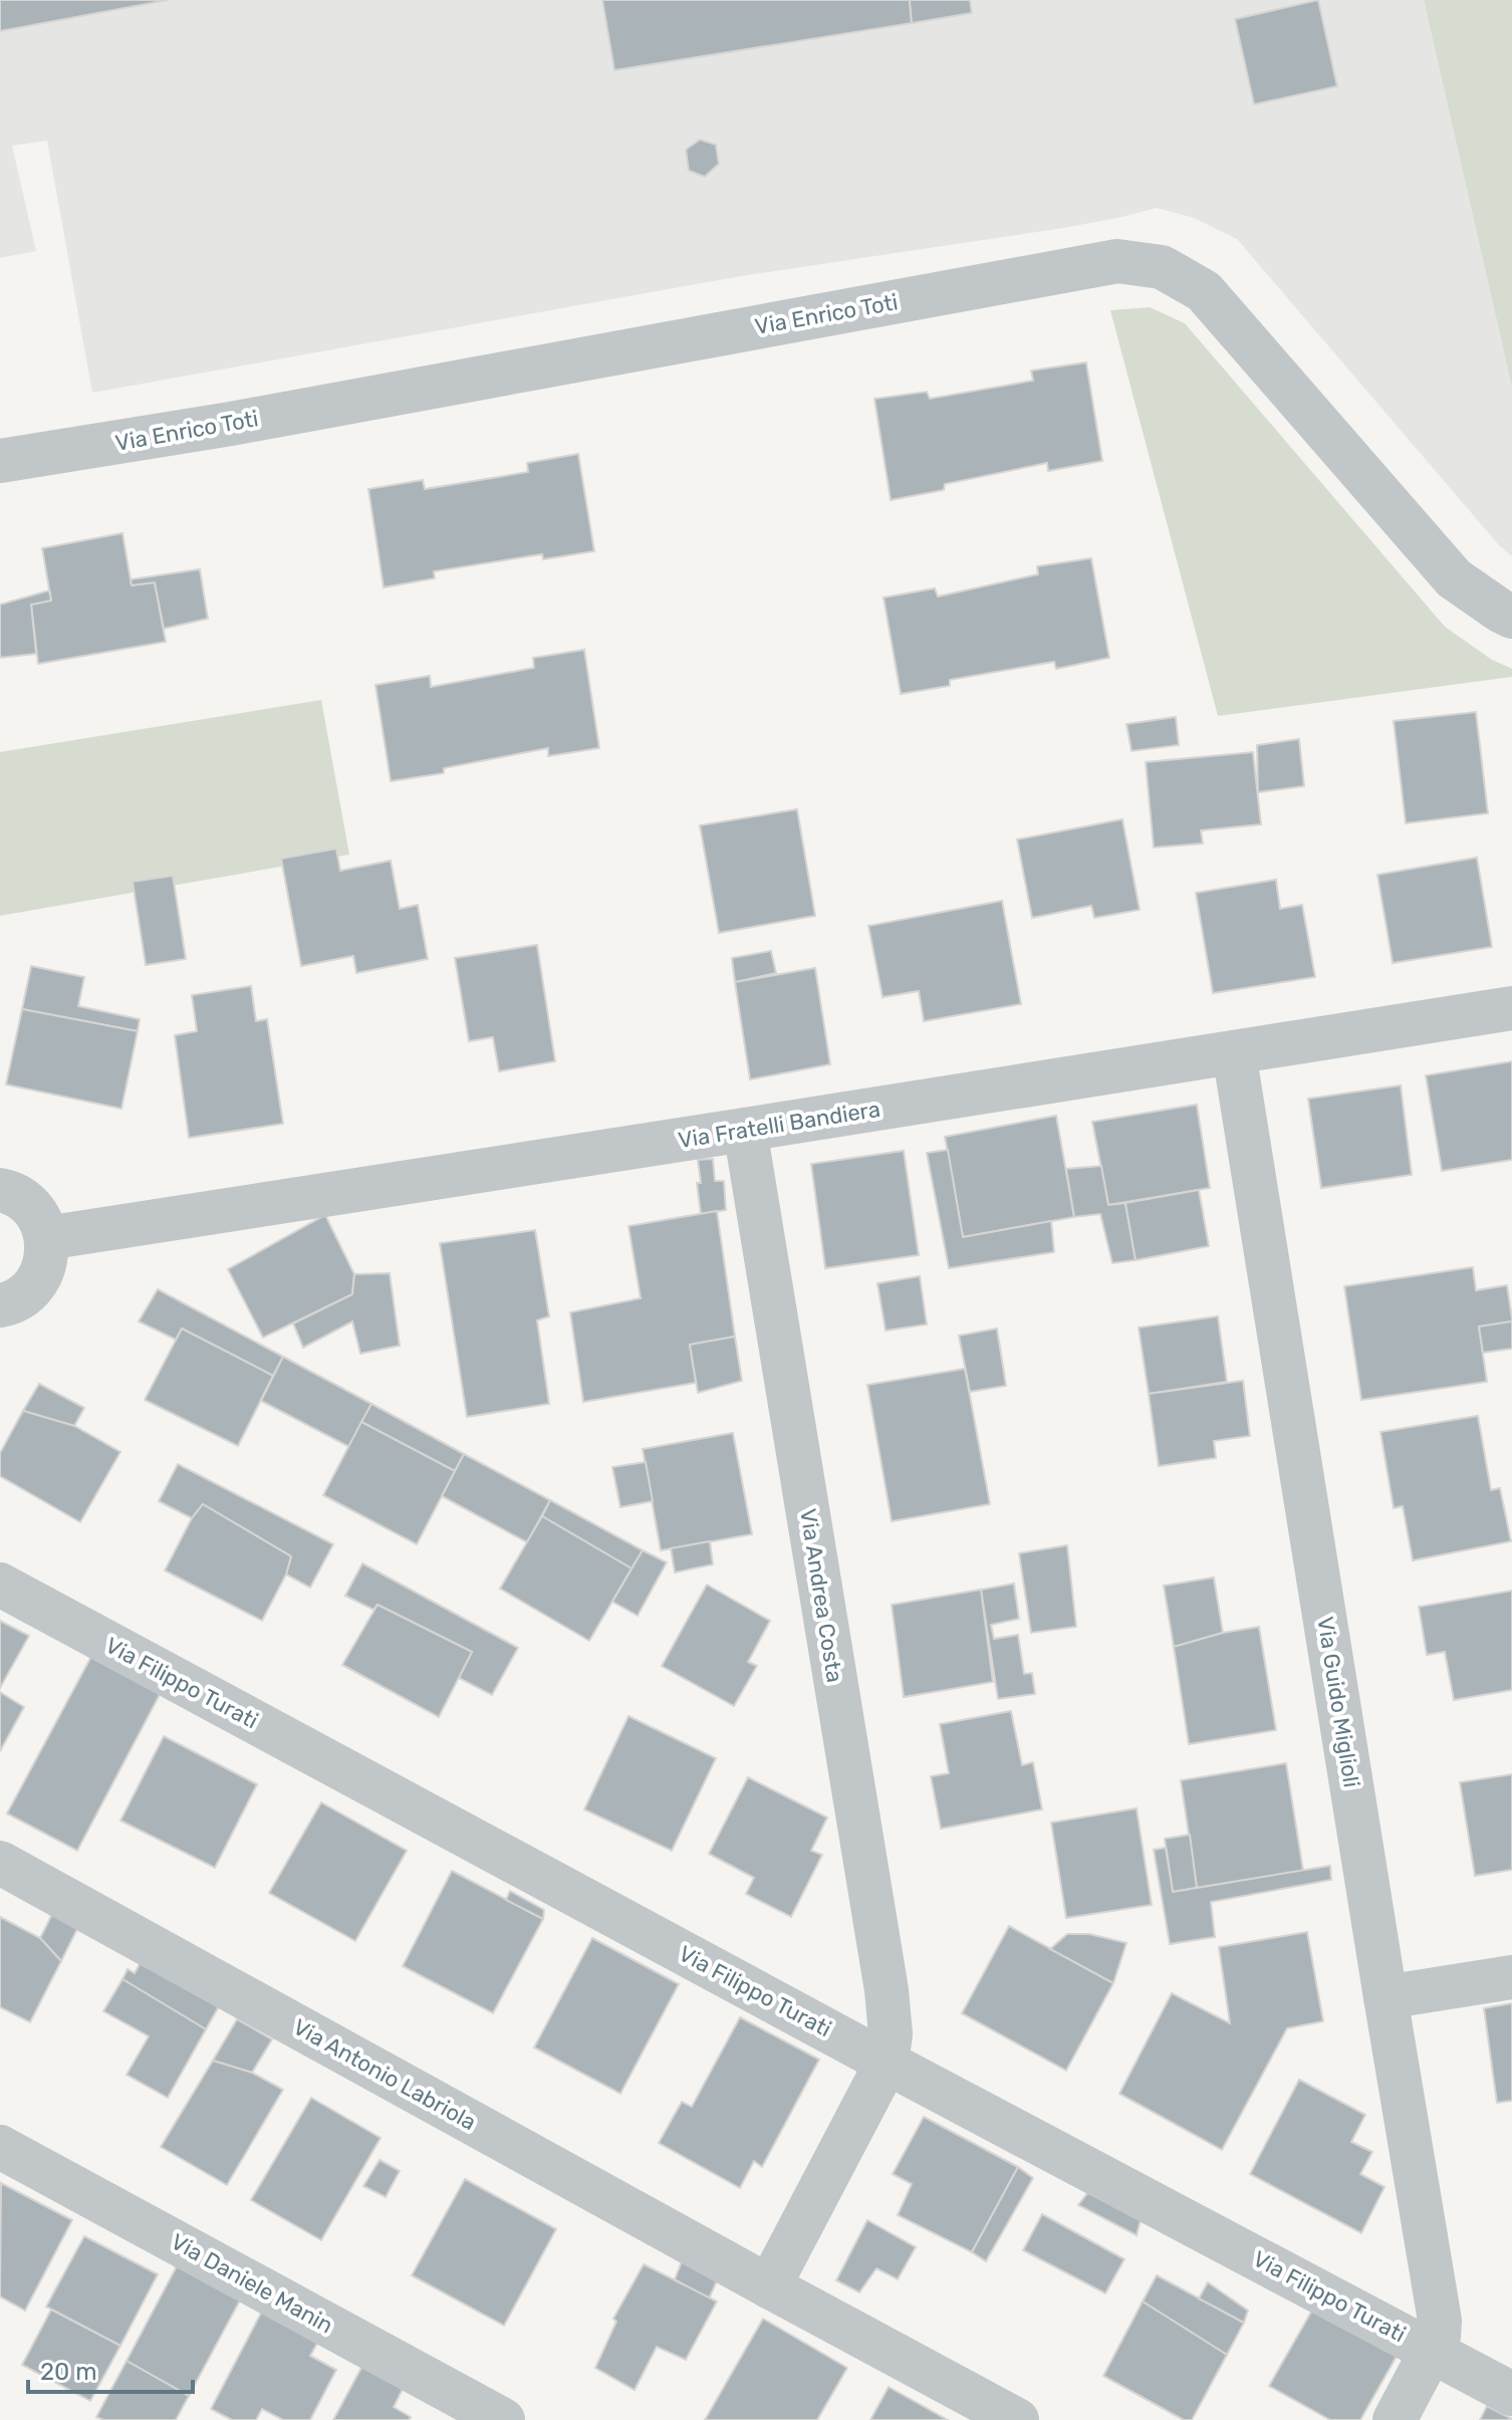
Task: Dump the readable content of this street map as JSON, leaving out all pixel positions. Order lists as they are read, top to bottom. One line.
{"streets":{"street":["Via Enrico Toti","Via Fratelli Bandiera","Via Andrea Costa","Via Filippo Turati","Via Guido Miglioli","Via Antonio Labriola","Via Daniele Manin"]},"crossings":[["Via Fratelli Bandiera","Via Andrea Costa"],["Via Fratelli Bandiera","Via Guido Miglioli"],["Via Andrea Costa","Via Filippo Turati"],["Via Filippo Turati","Via Guido Miglioli"]],"scale_bar":"20 m"}
